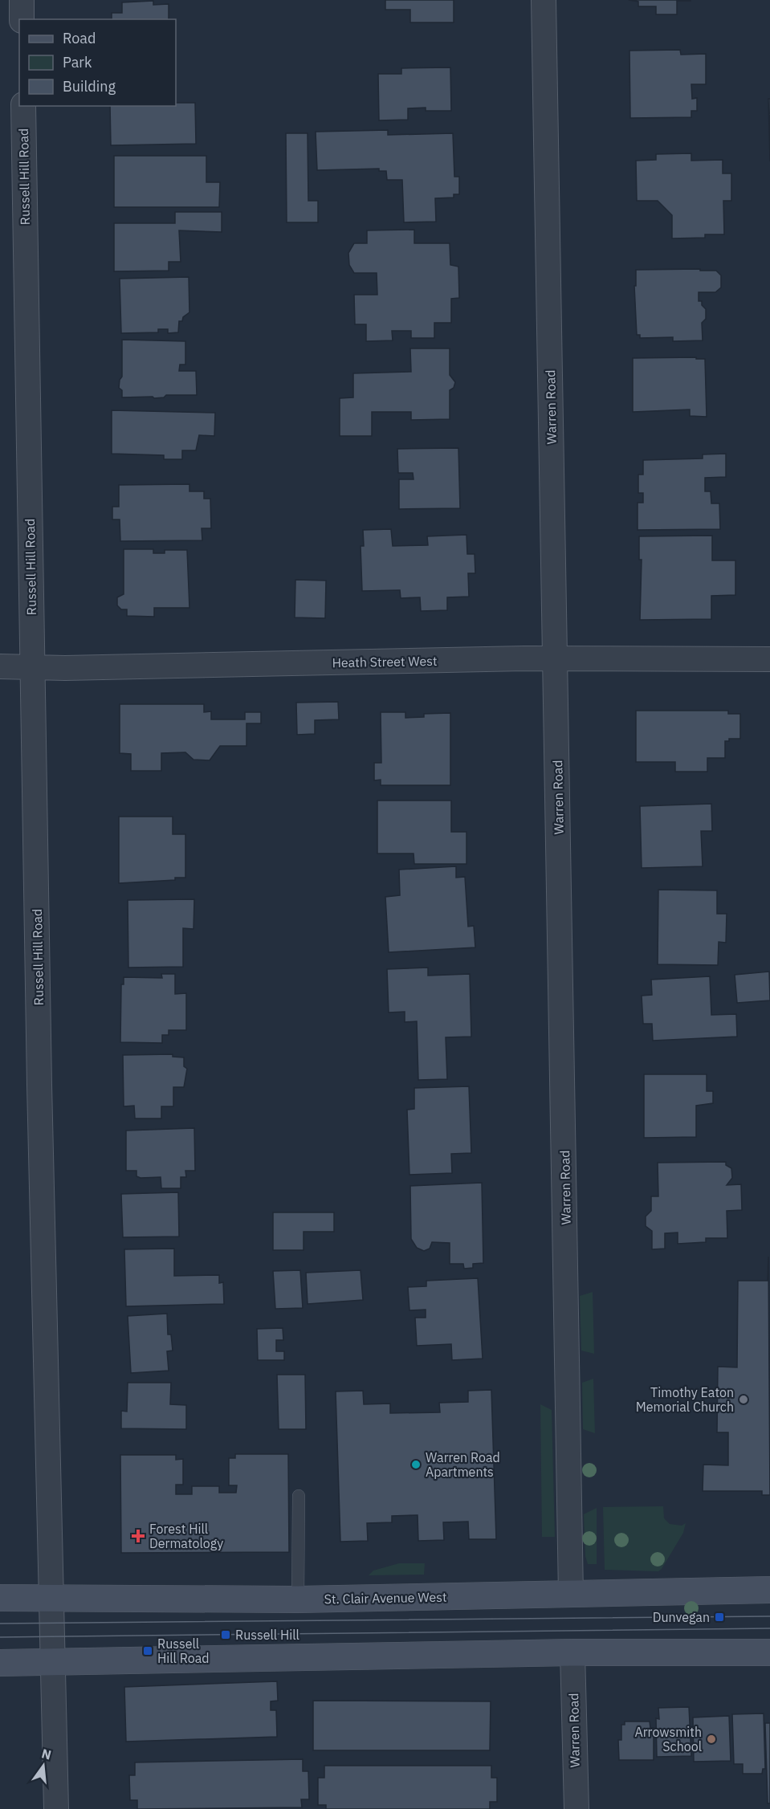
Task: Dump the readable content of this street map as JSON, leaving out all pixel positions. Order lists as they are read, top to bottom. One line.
{"streets":{"main road":["St. Clair Avenue West"],"street":["Russell Hill Road","Warren Road","Heath Street West"]},"crossings":[["Russell Hill Road","Heath Street West"],["Russell Hill Road","St. Clair Avenue West"],["Warren Road","Heath Street West"],["Warren Road","St. Clair Avenue West"]],"places":{"other":["Timothy Eaton Memorial Church","Warren Road Apartments","Arrowsmith School"],"health":["Forest Hill Dermatology"],"transit":["Dunvegan","Russell Hill","Russell Hill Road"]},"legend":["Road","Park","Building"],"north":"top"}
